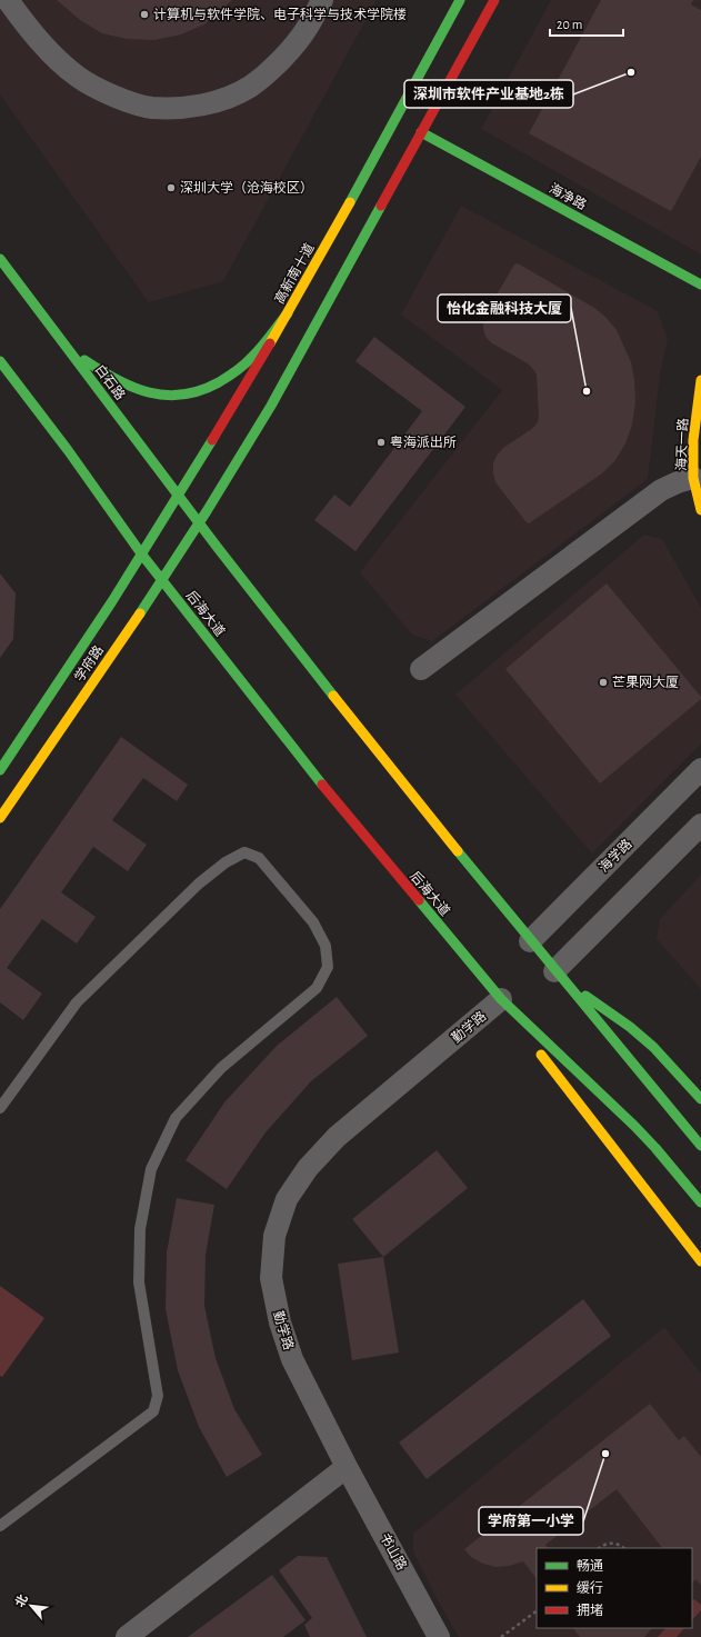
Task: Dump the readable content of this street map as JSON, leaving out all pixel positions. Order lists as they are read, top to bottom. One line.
{"streets":{"main road":["海净路","高新南十道","白石路","海天一路","后海大道","学府路"],"street":["海学路","勤学路","书山路"]},"crossings":[["高新南十道","白石路"],["高新南十道","学府路"],["白石路","学府路"],["后海大道","学府路"],["后海大道","勤学路"],["勤学路","书山路"]],"places":["计算机与软件学院、电子科学与技术学院楼","深圳市软件产业基地2栋","深圳大学（沧海校区）","怡化金融科技大厦","粤海派出所","芒果网大厦","学府第一小学"],"legend":["畅通","缓行","拥堵"],"scale_bar":"20 m","north":"top left"}
